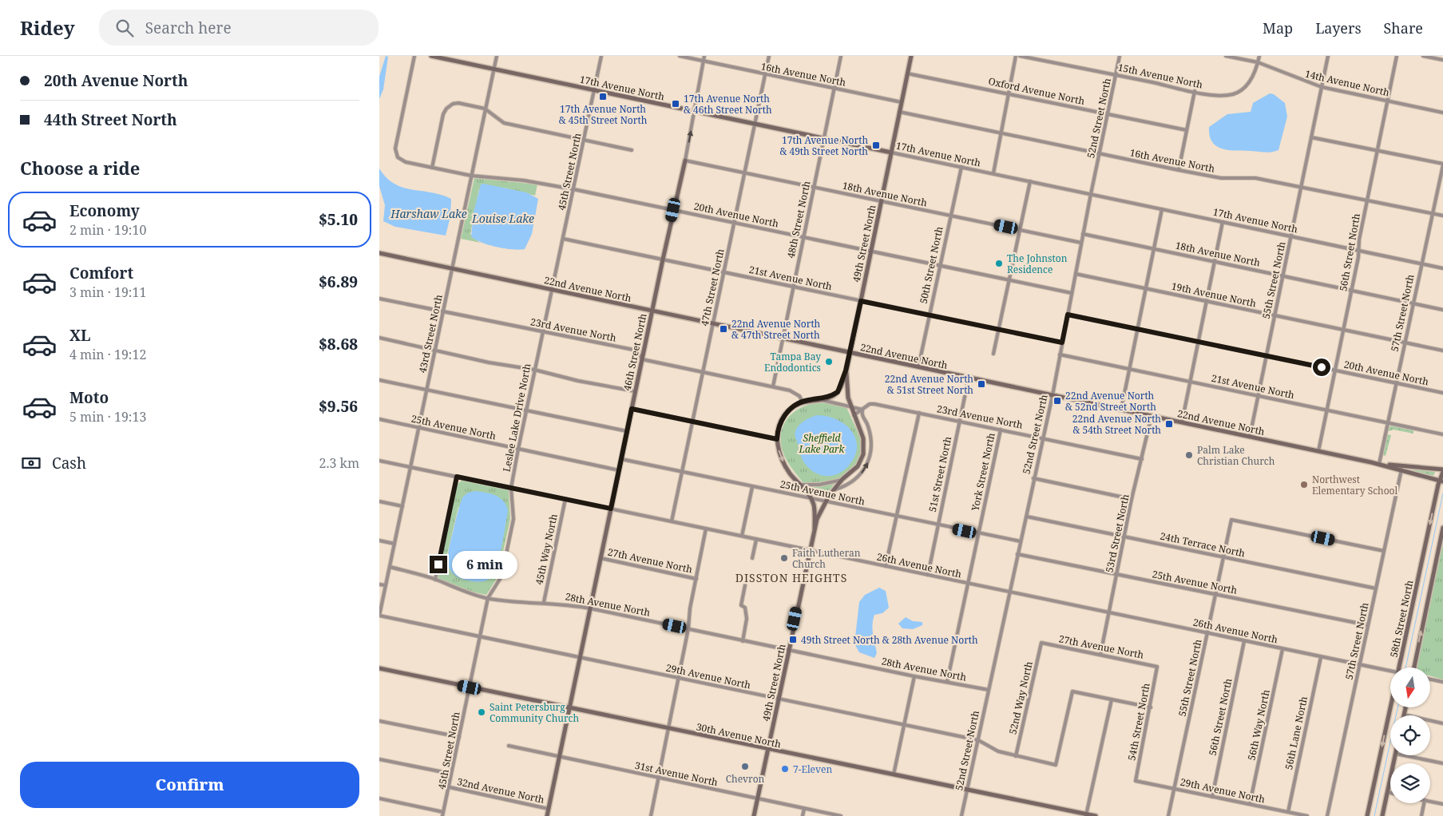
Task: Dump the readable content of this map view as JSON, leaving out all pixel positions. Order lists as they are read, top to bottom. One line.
{"streets":{"street":["16th Avenue North","15th Avenue North","14th Avenue North","17th Avenue North","Oxford Avenue North","52nd Street North","45th Street North","18th Avenue North","20th Avenue North","48th Street North","49th Street North","56th Street North","50th Street North","21st Avenue North","55th Street North","47th Street North","22nd Avenue North","19th Avenue North","57th Street North","23rd Avenue North","43rd Street North","46th Street North","Leslee Lake Drive North","25th Avenue North","York Street North","51st Street North","53rd Street North","24th Terrace North","45th Way North","27th Avenue North","26th Avenue North","28th Avenue North","58th Street North","29th Avenue North","52nd Way North","54th Street North","56th Way North","56th Lane North","30th Avenue North","31st Avenue North","32nd Avenue North"]},"crossings":[["16th Avenue North","52nd Street North"],["16th Avenue North","48th Street North"],["16th Avenue North","49th Street North"],["16th Avenue North","56th Street North"],["16th Avenue North","55th Street North"],["16th Avenue North","47th Street North"],["16th Avenue North","57th Street North"],["16th Avenue North","46th Street North"],["15th Avenue North","14th Avenue North"],["15th Avenue North","52nd Street North"],["14th Avenue North","56th Street North"],["14th Avenue North","55th Street North"],["17th Avenue North","52nd Street North"],["17th Avenue North","45th Street North"],["17th Avenue North","48th Street North"],["17th Avenue North","49th Street North"],["17th Avenue North","56th Street North"],["17th Avenue North","50th Street North"],["17th Avenue North","55th Street North"],["17th Avenue North","47th Street North"],["17th Avenue North","57th Street North"],["17th Avenue North","43rd Street North"],["17th Avenue North","46th Street North"],["Oxford Avenue North","52nd Street North"],["Oxford Avenue North","49th Street North"],["52nd Street North","18th Avenue North"],["52nd Street North","20th Avenue North"],["52nd Street North","21st Avenue North"],["52nd Street North","22nd Avenue North"],["52nd Street North","19th Avenue North"],["52nd Street North","23rd Avenue North"],["52nd Street North","25th Avenue North"],["52nd Street North","24th Terrace North"],["52nd Street North","26th Avenue North"],["52nd Street North","28th Avenue North"],["52nd Street North","29th Avenue North"],["52nd Street North","30th Avenue North"],["45th Street North","20th Avenue North"],["45th Street North","21st Avenue North"],["45th Street North","22nd Avenue North"],["45th Street North","Leslee Lake Drive North"],["45th Street North","30th Avenue North"],["45th Street North","32nd Avenue North"],["18th Avenue North","48th Street North"],["18th Avenue North","49th Street North"],["18th Avenue North","56th Street North"],["18th Avenue North","50th Street North"],["18th Avenue North","55th Street North"],["18th Avenue North","47th Street North"],["18th Avenue North","57th Street North"],["18th Avenue North","46th Street North"],["20th Avenue North","48th Street North"],["20th Avenue North","49th Street North"],["20th Avenue North","56th Street North"],["20th Avenue North","50th Street North"],["20th Avenue North","55th Street North"],["20th Avenue North","47th Street North"],["20th Avenue North","57th Street North"],["20th Avenue North","43rd Street North"],["20th Avenue North","46th Street North"],["48th Street North","21st Avenue North"],["48th Street North","22nd Avenue North"],["48th Street North","23rd Avenue North"],["49th Street North","21st Avenue North"],["49th Street North","22nd Avenue North"],["49th Street North","23rd Avenue North"],["49th Street North","25th Avenue North"],["49th Street North","26th Avenue North"],["49th Street North","28th Avenue North"],["49th Street North","29th Avenue North"],["49th Street North","30th Avenue North"],["49th Street North","31st Avenue North"],["56th Street North","21st Avenue North"],["56th Street North","22nd Avenue North"],["56th Street North","19th Avenue North"],["56th Street North","26th Avenue North"],["56th Street North","29th Avenue North"],["50th Street North","21st Avenue North"],["50th Street North","22nd Avenue North"],["21st Avenue North","55th Street North"],["21st Avenue North","47th Street North"],["21st Avenue North","57th Street North"],["21st Avenue North","46th Street North"],["55th Street North","22nd Avenue North"],["55th Street North","19th Avenue North"],["55th Street North","57th Street North"],["55th Street North","25th Avenue North"],["55th Street North","24th Terrace North"],["55th Street North","26th Avenue North"],["55th Street North","29th Avenue North"],["47th Street North","22nd Avenue North"],["47th Street North","23rd Avenue North"],["47th Street North","25th Avenue North"],["47th Street North","26th Avenue North"],["22nd Avenue North","57th Street North"],["22nd Avenue North","43rd Street North"],["22nd Avenue North","46th Street North"],["22nd Avenue North","Leslee Lake Drive North"],["22nd Avenue North","51st Street North"],["22nd Avenue North","53rd Street North"],["22nd Avenue North","58th Street North"],["19th Avenue North","57th Street North"],["57th Street North","25th Avenue North"],["57th Street North","24th Terrace North"],["57th Street North","26th Avenue North"],["23rd Avenue North","43rd Street North"],["23rd Avenue North","46th Street North"],["23rd Avenue North","Leslee Lake Drive North"],["23rd Avenue North","York Street North"],["23rd Avenue North","51st Street North"],["23rd Avenue North","53rd Street North"],["43rd Street North","25th Avenue North"],["43rd Street North","26th Avenue North"],["43rd Street North","28th Avenue North"],["43rd Street North","29th Avenue North"],["46th Street North","25th Avenue North"],["46th Street North","27th Avenue North"],["46th Street North","26th Avenue North"],["46th Street North","28th Avenue North"],["46th Street North","29th Avenue North"],["46th Street North","30th Avenue North"],["46th Street North","31st Avenue North"],["46th Street North","32nd Avenue North"],["Leslee Lake Drive North","25th Avenue North"],["Leslee Lake Drive North","26th Avenue North"],["Leslee Lake Drive North","28th Avenue North"],["Leslee Lake Drive North","29th Avenue North"],["Leslee Lake Drive North","30th Avenue North"],["25th Avenue North","York Street North"],["25th Avenue North","51st Street North"],["25th Avenue North","53rd Street North"],["York Street North","26th Avenue North"],["York Street North","28th Avenue North"],["51st Street North","26th Avenue North"],["53rd Street North","24th Terrace North"],["53rd Street North","27th Avenue North"],["53rd Street North","26th Avenue North"],["45th Way North","26th Avenue North"],["45th Way North","28th Avenue North"],["27th Avenue North","52nd Way North"],["27th Avenue North","54th Street North"],["26th Avenue North","56th Way North"],["26th Avenue North","56th Lane North"],["29th Avenue North","52nd Way North"],["29th Avenue North","54th Street North"],["29th Avenue North","56th Way North"],["29th Avenue North","56th Lane North"]],"districts":["DISSTON HEIGHTS"],"water":["Harshaw Lake","Louise Lake"],"parks":["Sheffield Lake Park"],"places":{"transit":["17th Avenue North & 45th Street North","17th Avenue North & 46th Street North","17th Avenue North & 49th Street North","22nd Avenue North & 47th Street North","22nd Avenue North & 51st Street North","22nd Avenue North & 52nd Street North","22nd Avenue North & 54th Street North","49th Street North & 28th Avenue North"],"other":["The Johnston Residence","Tampa Bay Endodontics","Palm Lake Christian Church","Northwest Elementary School","Faith Lutheran Church","Saint Petersburg Community Church","Chevron","7-Eleven"]},"north":"bottom","page":{"header":"Ridey","search":"Search here","nav":["Map","Layers","Share"],"banner":["20th Avenue North","44th Street North"],"heading":"Choose a ride","list":[{"name":"Economy","note":"2 min · 19:10","value":"$5.10"},{"name":"Comfort","note":"3 min · 19:11","value":"$6.89"},{"name":"XL","note":"4 min · 19:12","value":"$8.68"},{"name":"Moto","note":"5 min · 19:13","value":"$9.56"}],"pay":["Cash","2.3 km"],"bubble":"6 min","buttons":"Confirm"}}
